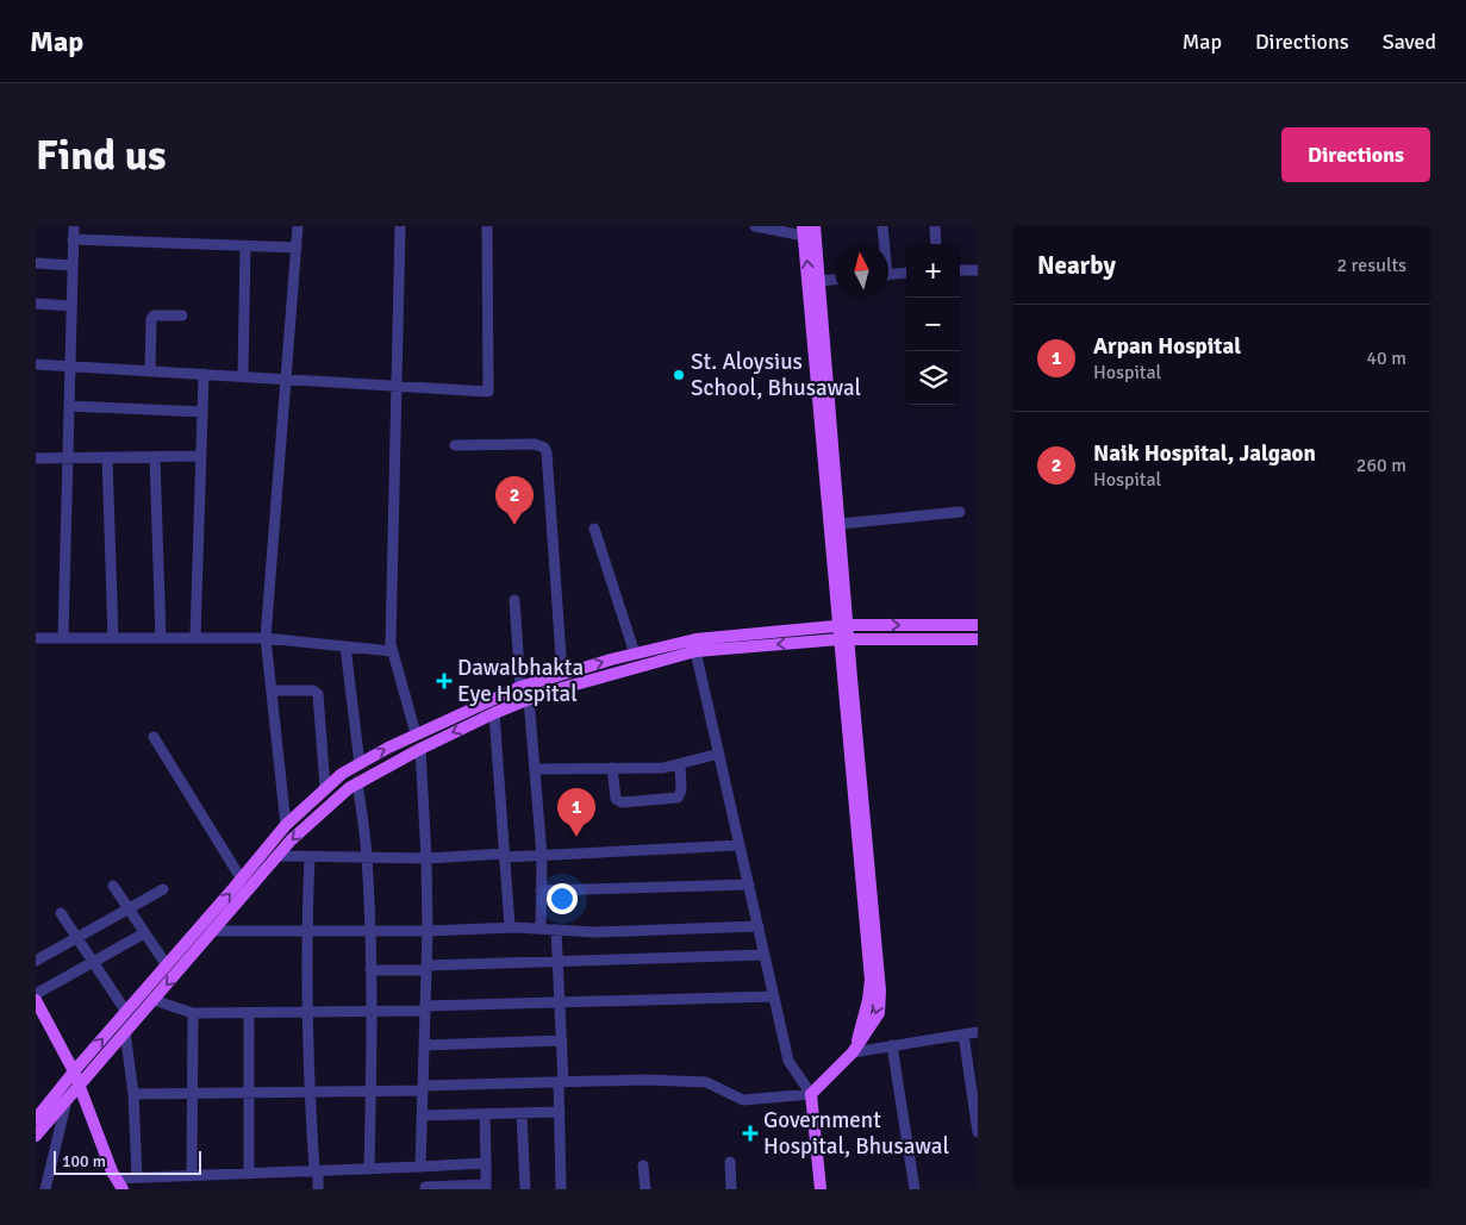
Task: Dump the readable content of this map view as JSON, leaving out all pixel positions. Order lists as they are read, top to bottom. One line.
{"places":{"other":["St. Aloysius School, Bhusawal"],"health":["Dawalbhakta Eye Hospital","Government Hospital, Bhusawal"]},"scale_bar":"100 m","north":"top","page":{"header":"Map","nav":["Map","Directions","Saved"],"buttons":"Directions","title":"Find us","heading":["Nearby","2 results"],"map_buttons":["+","−"],"list":[{"mark":"1","name":"Arpan Hospital","note":"Hospital","value":"40 m"},{"mark":"2","name":"Naik Hospital, Jalgaon","note":"Hospital","value":"260 m"}],"pins":["2","1"],"scale":"100 m"}}
